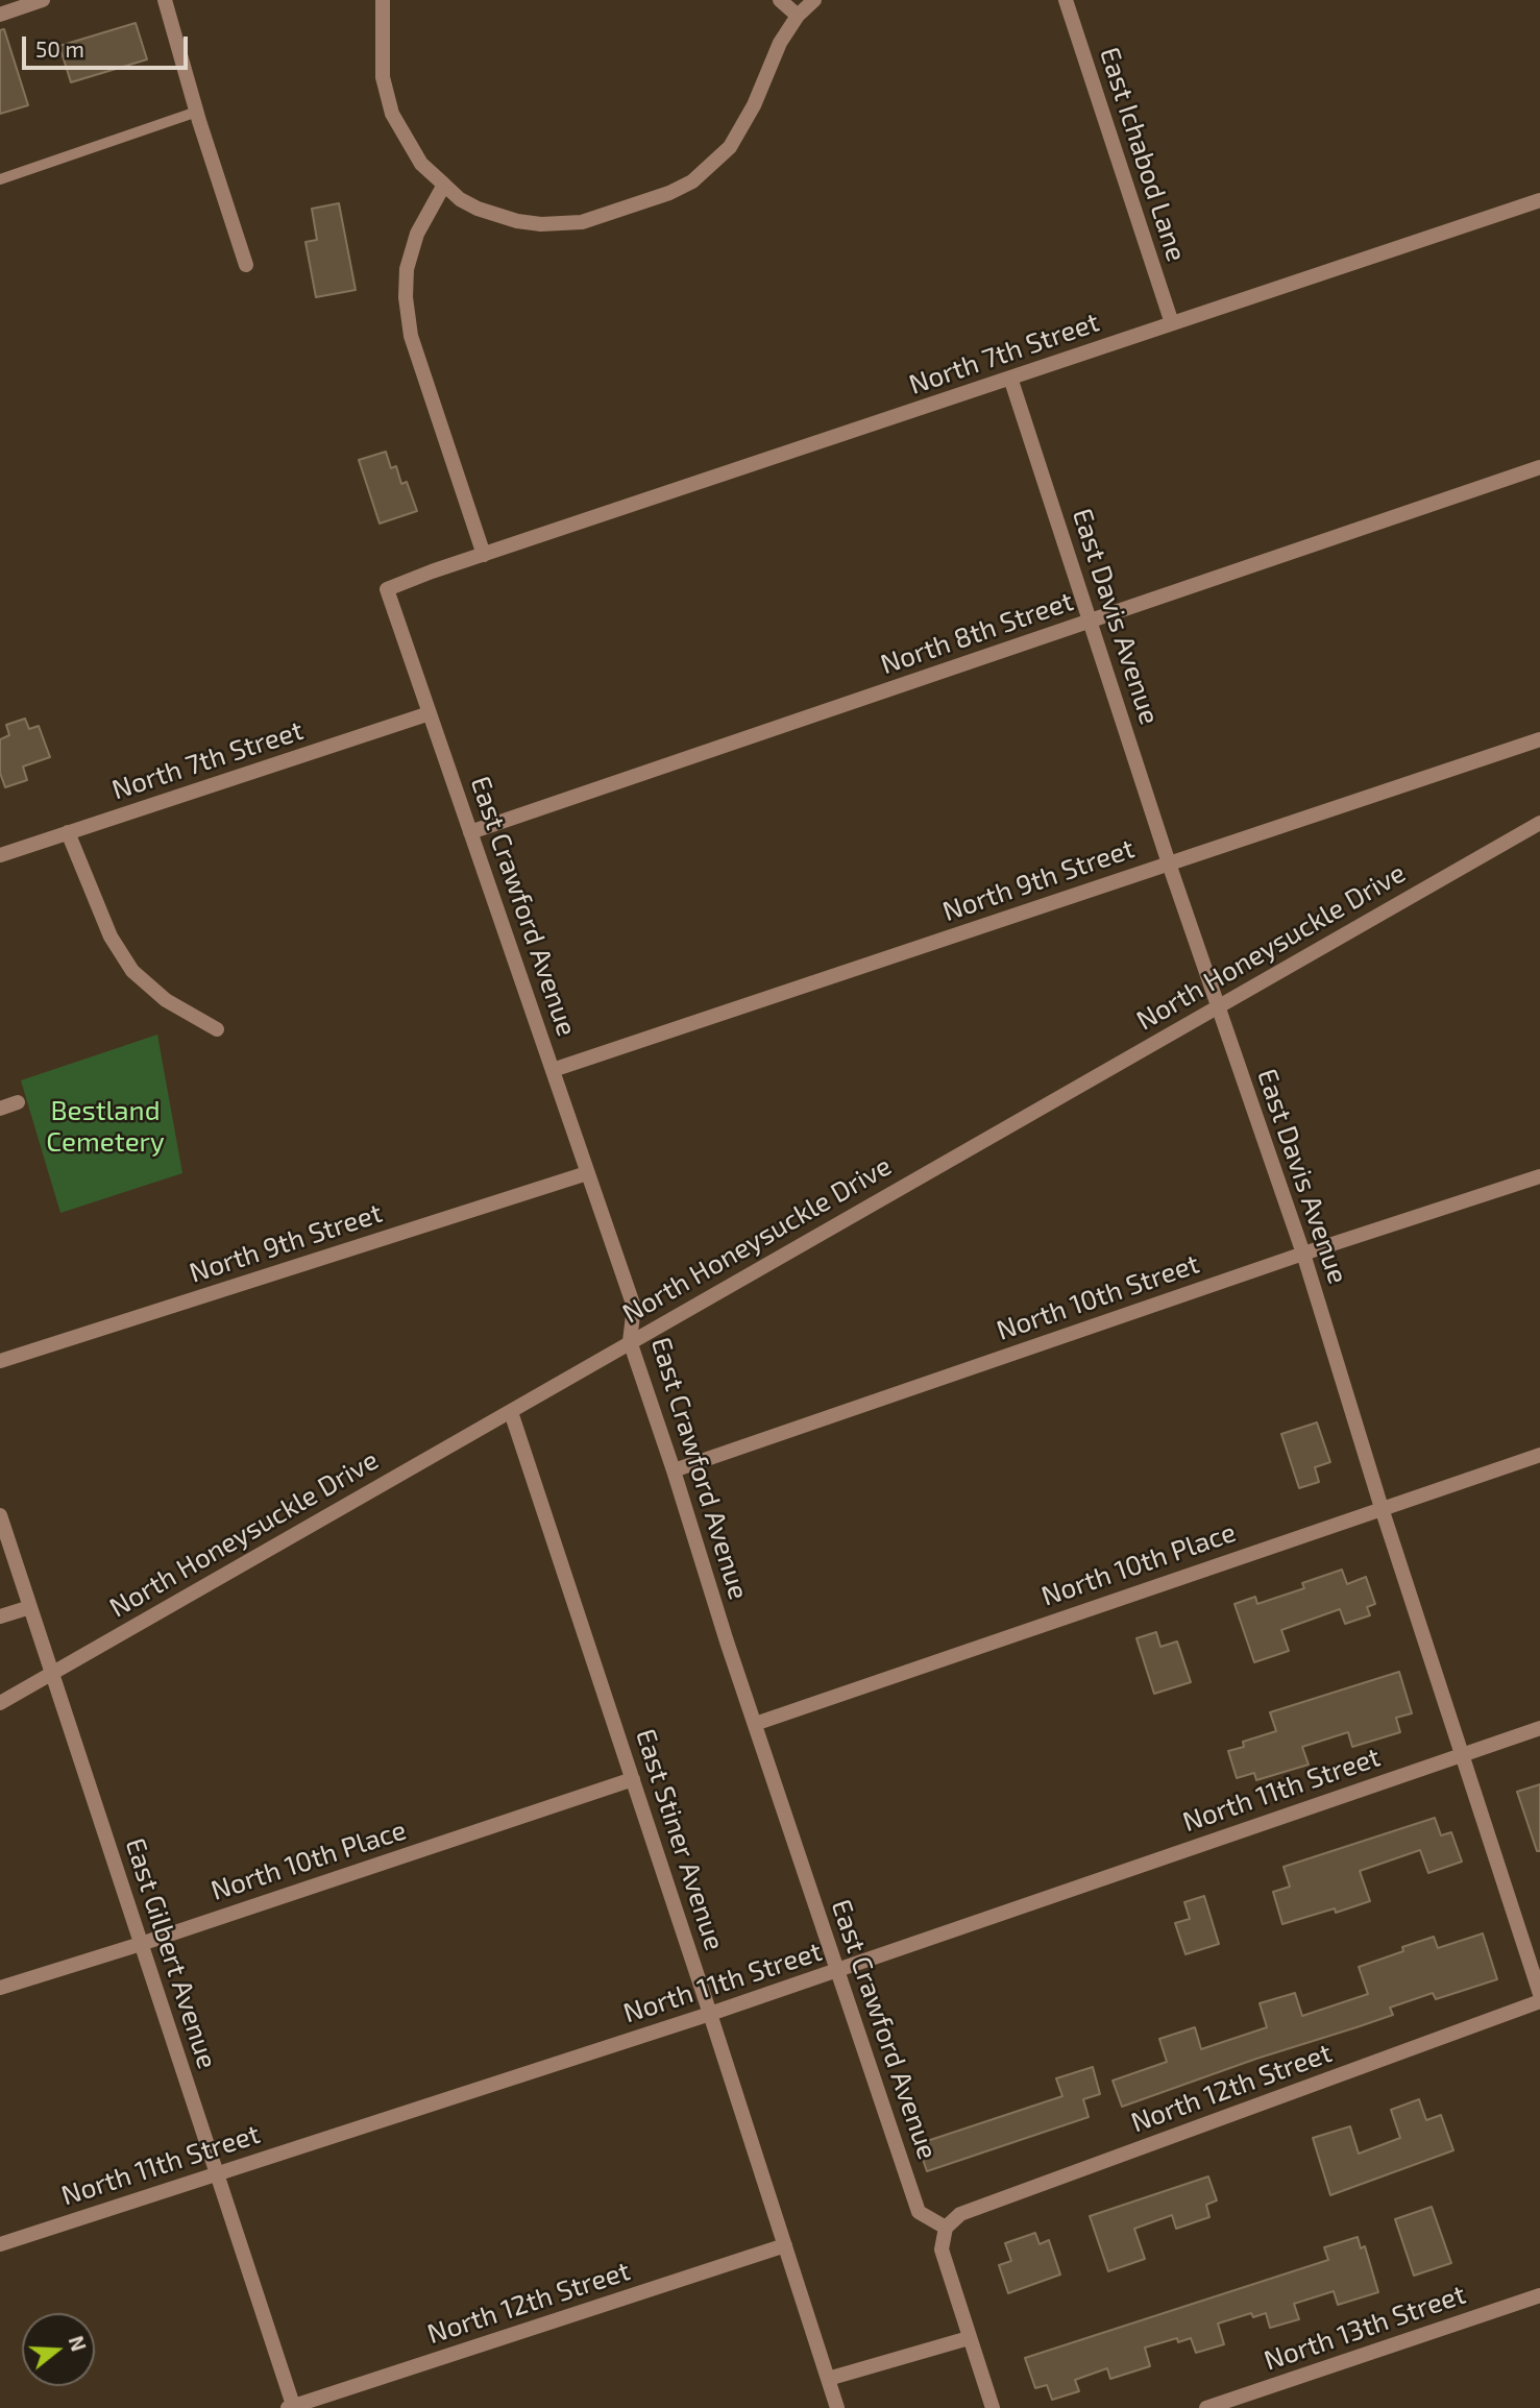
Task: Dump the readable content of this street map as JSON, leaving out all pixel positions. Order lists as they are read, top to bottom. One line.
{"streets":{"street":["East Ichabod Lane","North 7th Street","East Davis Avenue","North 8th Street","North 9th Street","East Crawford Avenue","North Honeysuckle Drive","North 10th Street","North 10th Place","North 11th Street","East Stiner Avenue","East Gilbert Avenue","North 12th Street","North 13th Street"]},"crossings":[["East Ichabod Lane","North 7th Street"],["North 7th Street","East Davis Avenue"],["North 7th Street","East Crawford Avenue"],["East Davis Avenue","North 8th Street"],["East Davis Avenue","North 9th Street"],["East Davis Avenue","North Honeysuckle Drive"],["East Davis Avenue","North 10th Street"],["East Davis Avenue","North 10th Place"],["East Davis Avenue","North 11th Street"],["North 8th Street","East Crawford Avenue"],["North 9th Street","East Crawford Avenue"],["East Crawford Avenue","North Honeysuckle Drive"],["East Crawford Avenue","North 10th Street"],["East Crawford Avenue","North 10th Place"],["East Crawford Avenue","North 11th Street"],["East Crawford Avenue","North 12th Street"],["North Honeysuckle Drive","East Stiner Avenue"],["North Honeysuckle Drive","East Gilbert Avenue"],["North 10th Place","East Stiner Avenue"],["North 10th Place","East Gilbert Avenue"],["North 11th Street","East Stiner Avenue"],["North 11th Street","East Gilbert Avenue"],["East Stiner Avenue","North 12th Street"],["East Gilbert Avenue","North 12th Street"]],"parks":["Bestland Cemetery"],"scale_bar":"50 m","north":"right"}
